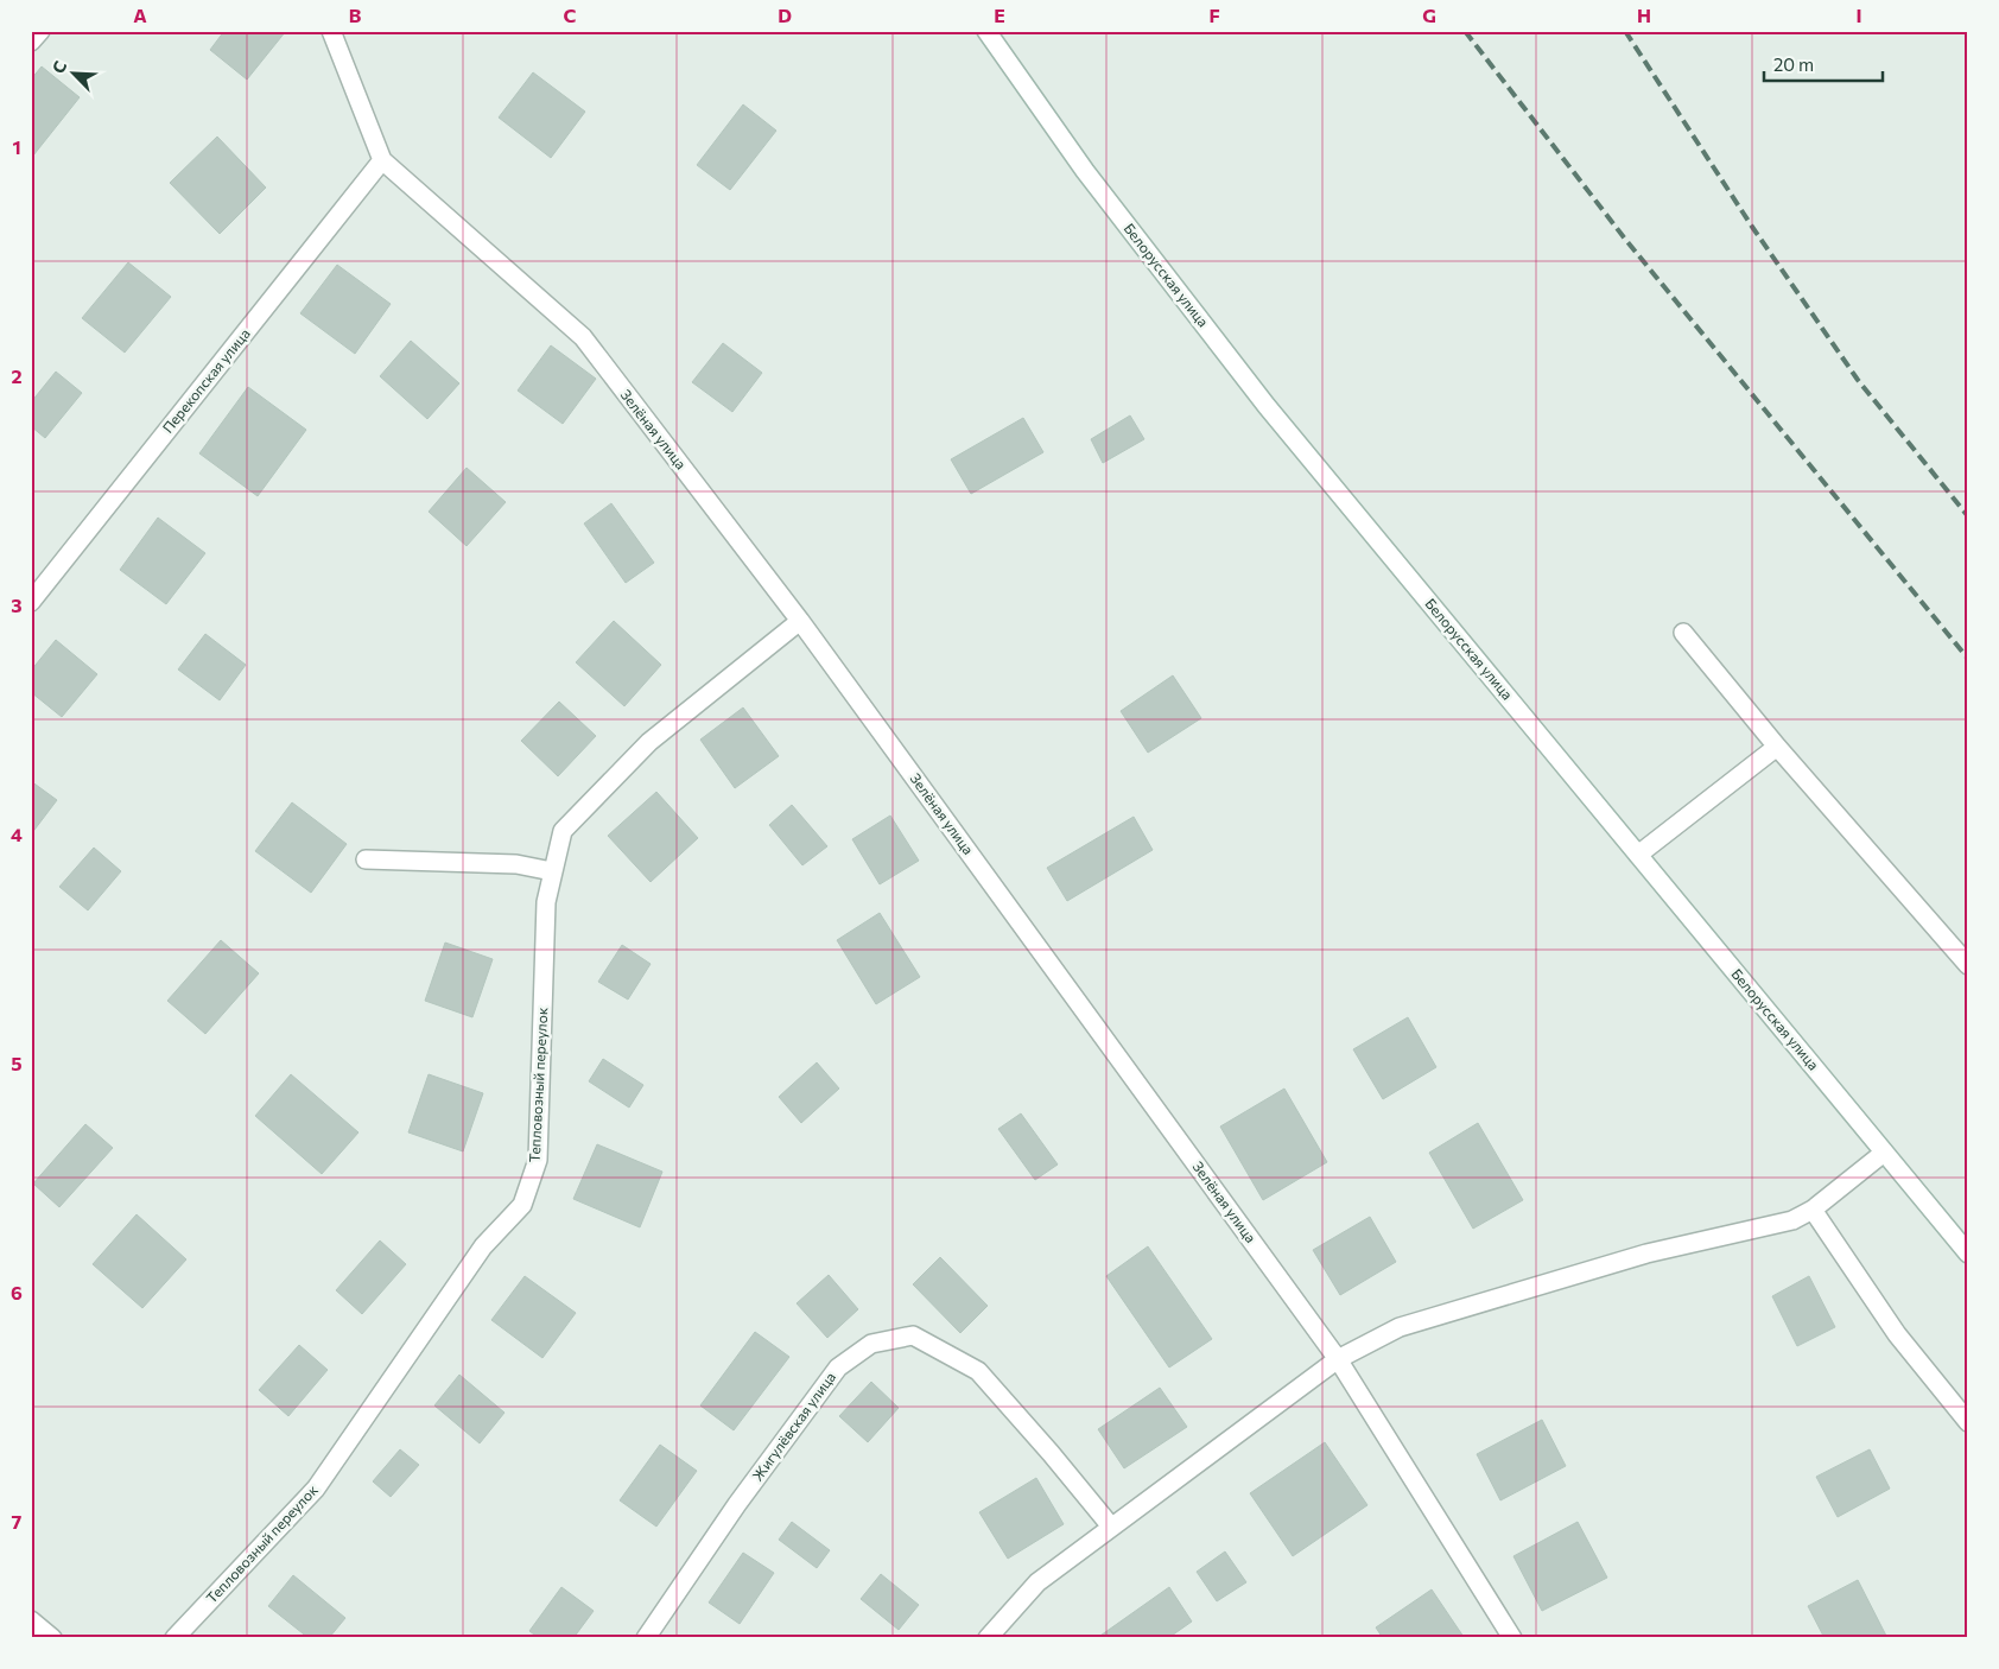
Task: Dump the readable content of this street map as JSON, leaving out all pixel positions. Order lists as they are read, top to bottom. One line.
{"streets":{"street":["Белорусская улица","Перекопская улица","Зелёная улица","Тепловозный переулок","Жигулёвская улица"]},"crossings":[["Перекопская улица","Зелёная улица"],["Зелёная улица","Тепловозный переулок"]],"scale_bar":"20 m","north":"top left","grid":{"columns":["A","B","C","D","E","F","G","H","I"],"rows":["1","2","3","4","5","6","7"]}}
